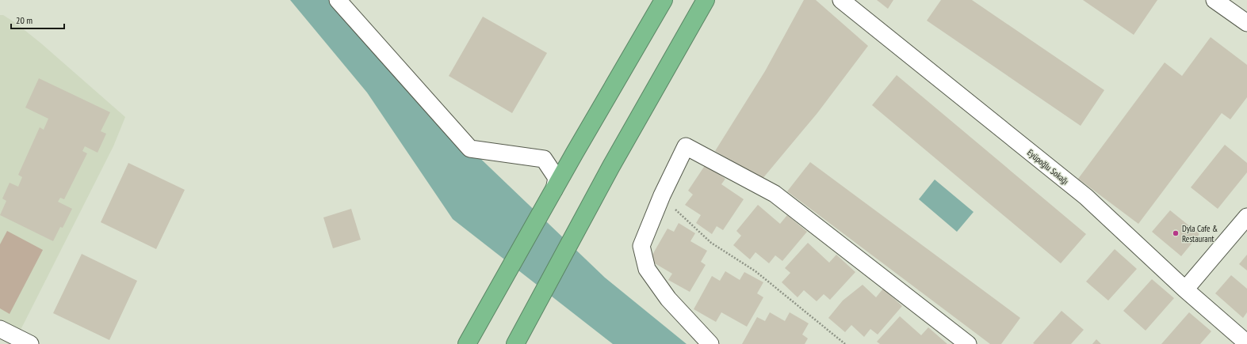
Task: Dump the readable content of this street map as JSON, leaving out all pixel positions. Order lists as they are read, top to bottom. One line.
{"streets":{"street":["Eyüpoğlu Sokağı"]},"places":["Dyla Cafe & Restaurant"],"scale_bar":"20 m"}
